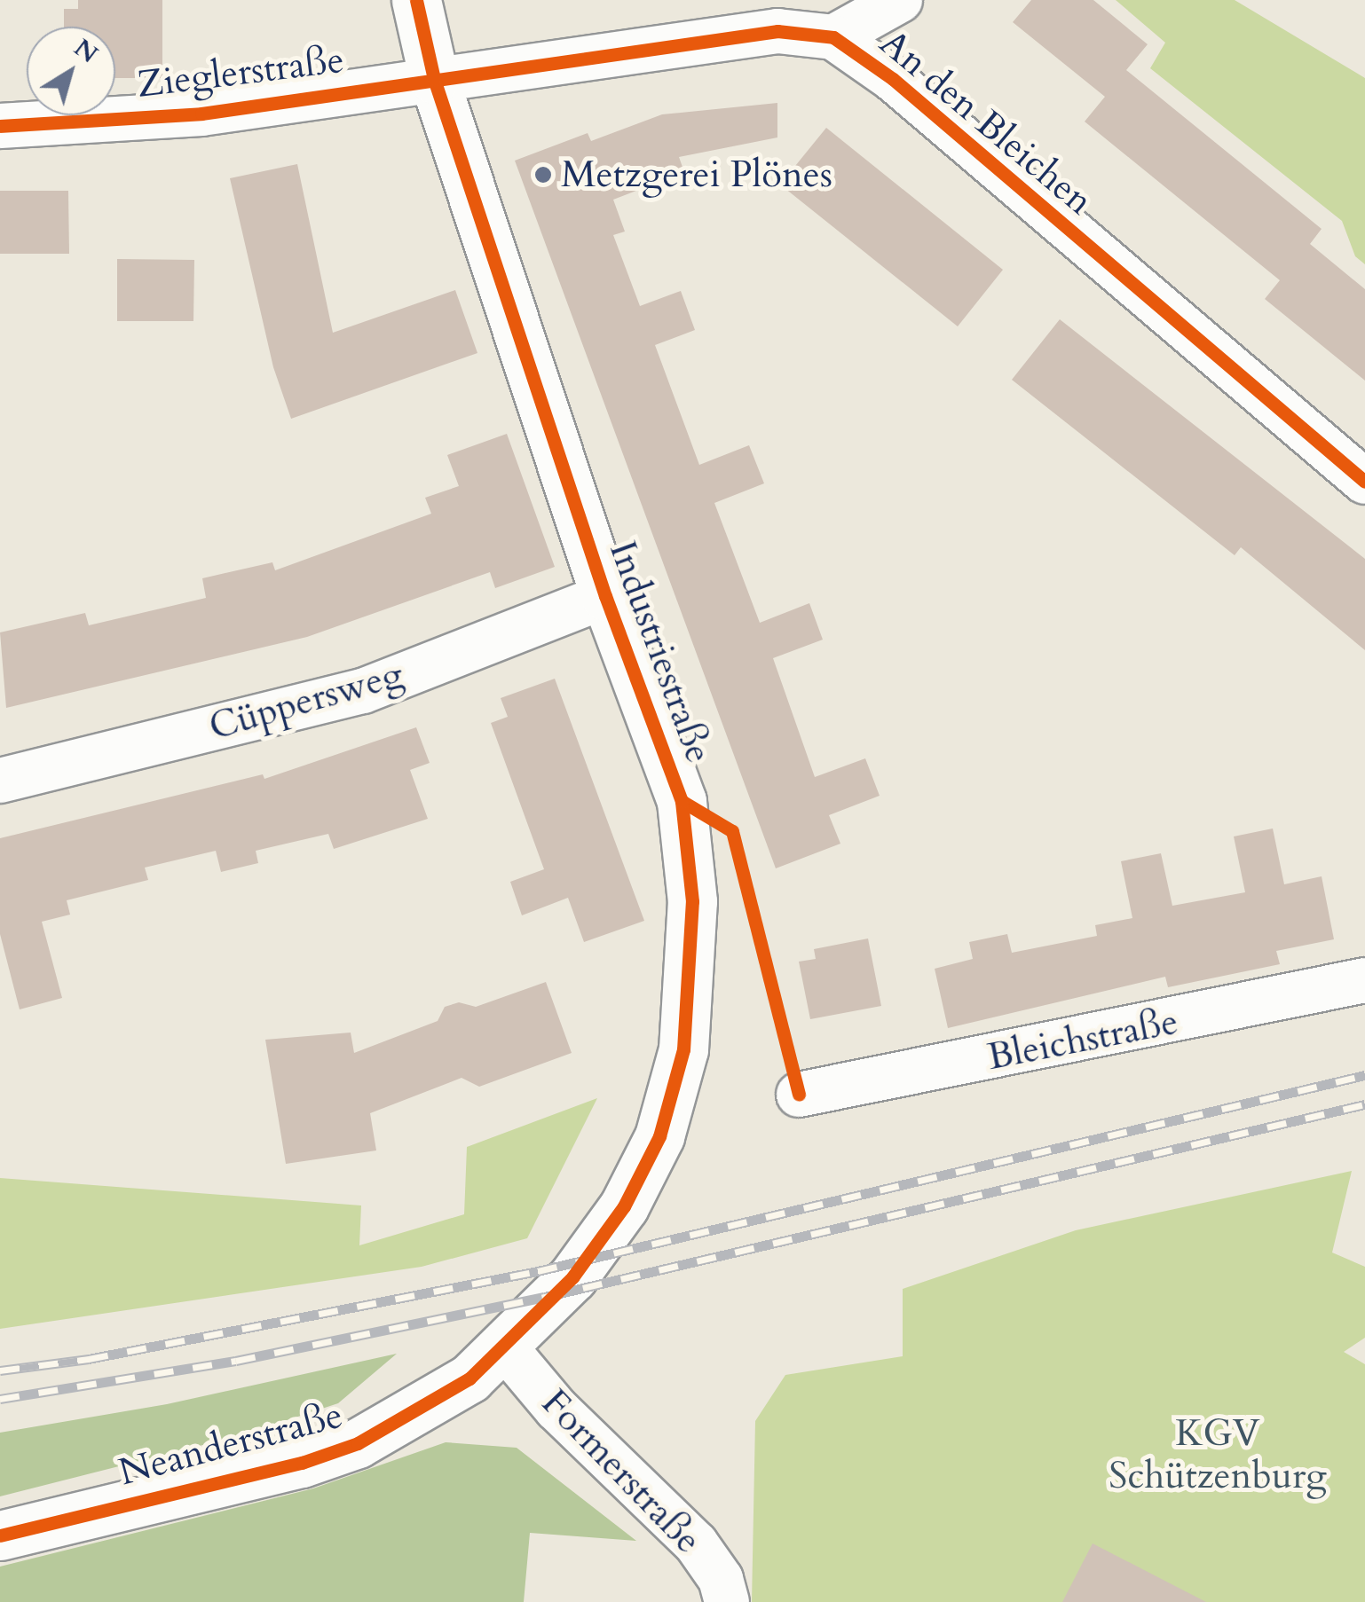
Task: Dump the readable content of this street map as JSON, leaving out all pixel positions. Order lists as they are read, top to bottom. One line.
{"streets":{"street":["Zieglerstraße","An den Bleichen","Industriestraße","Cüppersweg","Bleichstraße","Neanderstraße","Formerstraße"]},"crossings":[["Zieglerstraße","An den Bleichen"],["Zieglerstraße","Industriestraße"],["An den Bleichen","Industriestraße"],["Industriestraße","Cüppersweg"],["Industriestraße","Neanderstraße"],["Industriestraße","Formerstraße"],["Neanderstraße","Formerstraße"]],"parks":["KGV Schützenburg"],"places":["Metzgerei Plönes"],"north":"top right"}
